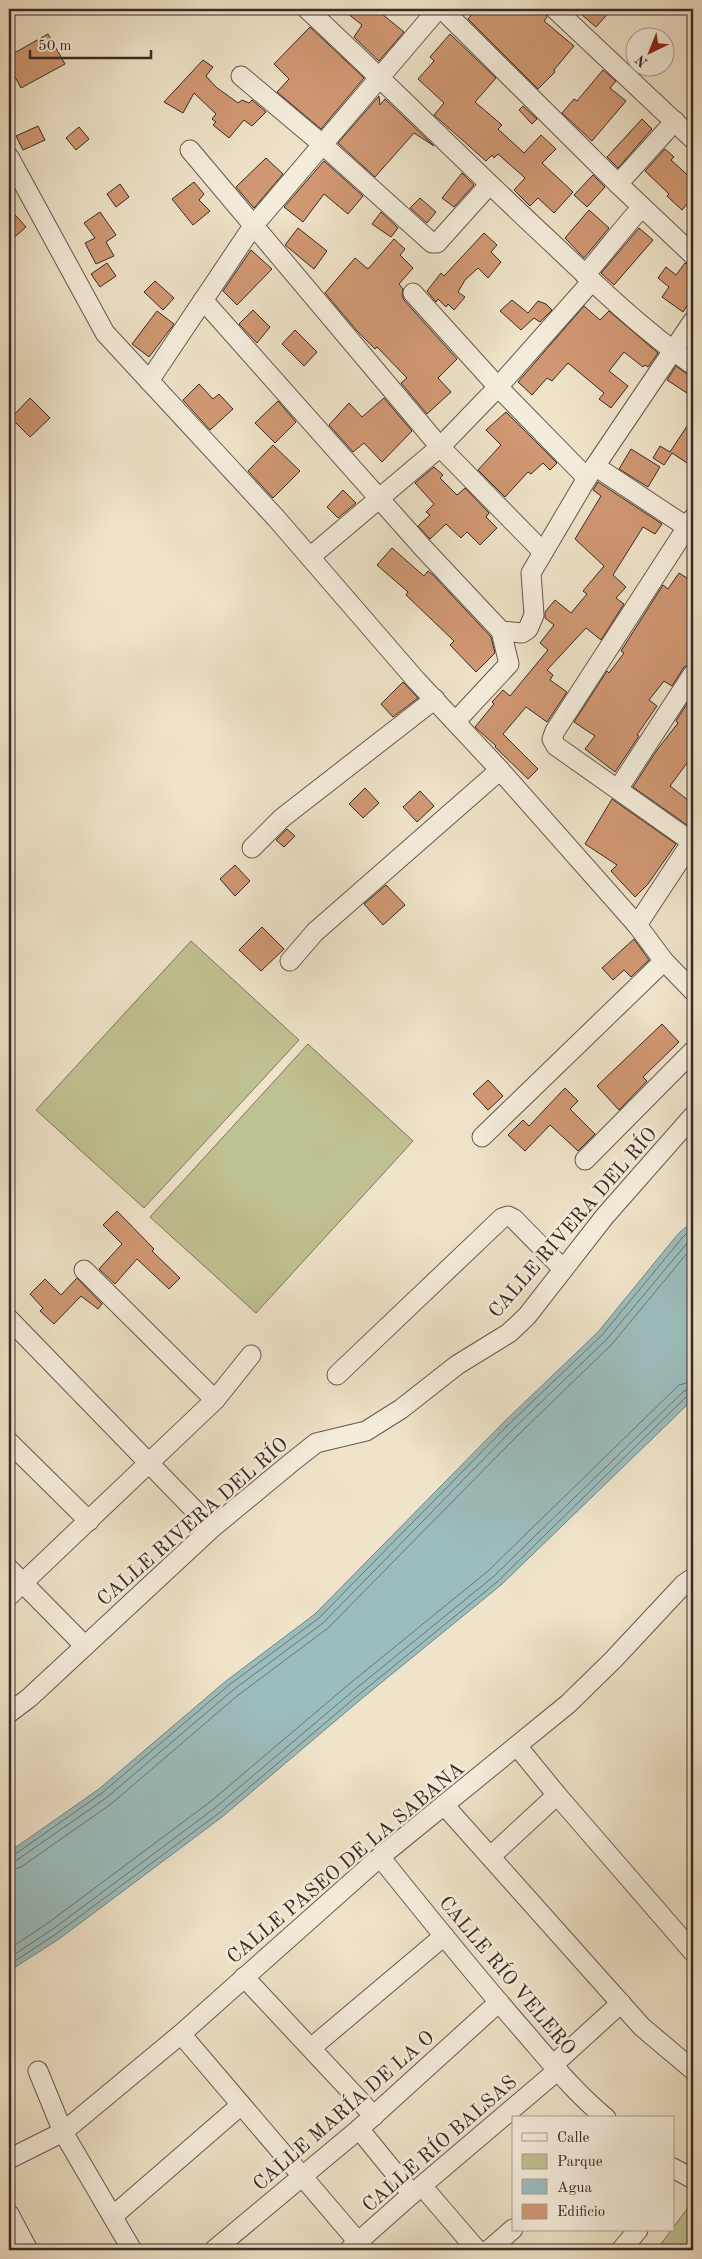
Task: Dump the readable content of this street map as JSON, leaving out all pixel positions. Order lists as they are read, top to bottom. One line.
{"streets":{"street":["CALLE RIVERA DEL RÍO","CALLE PASEO DE LA SABANA","CALLE RÍO VELERO","CALLE MARÍA DE LA O","CALLE RÍO BALSAS"]},"crossings":[["CALLE PASEO DE LA SABANA","CALLE RÍO VELERO"],["CALLE RÍO VELERO","CALLE MARÍA DE LA O"],["CALLE RÍO VELERO","CALLE RÍO BALSAS"]],"legend":["Calle","Parque","Agua","Edificio"],"scale_bar":"50 m","north":"bottom left"}
